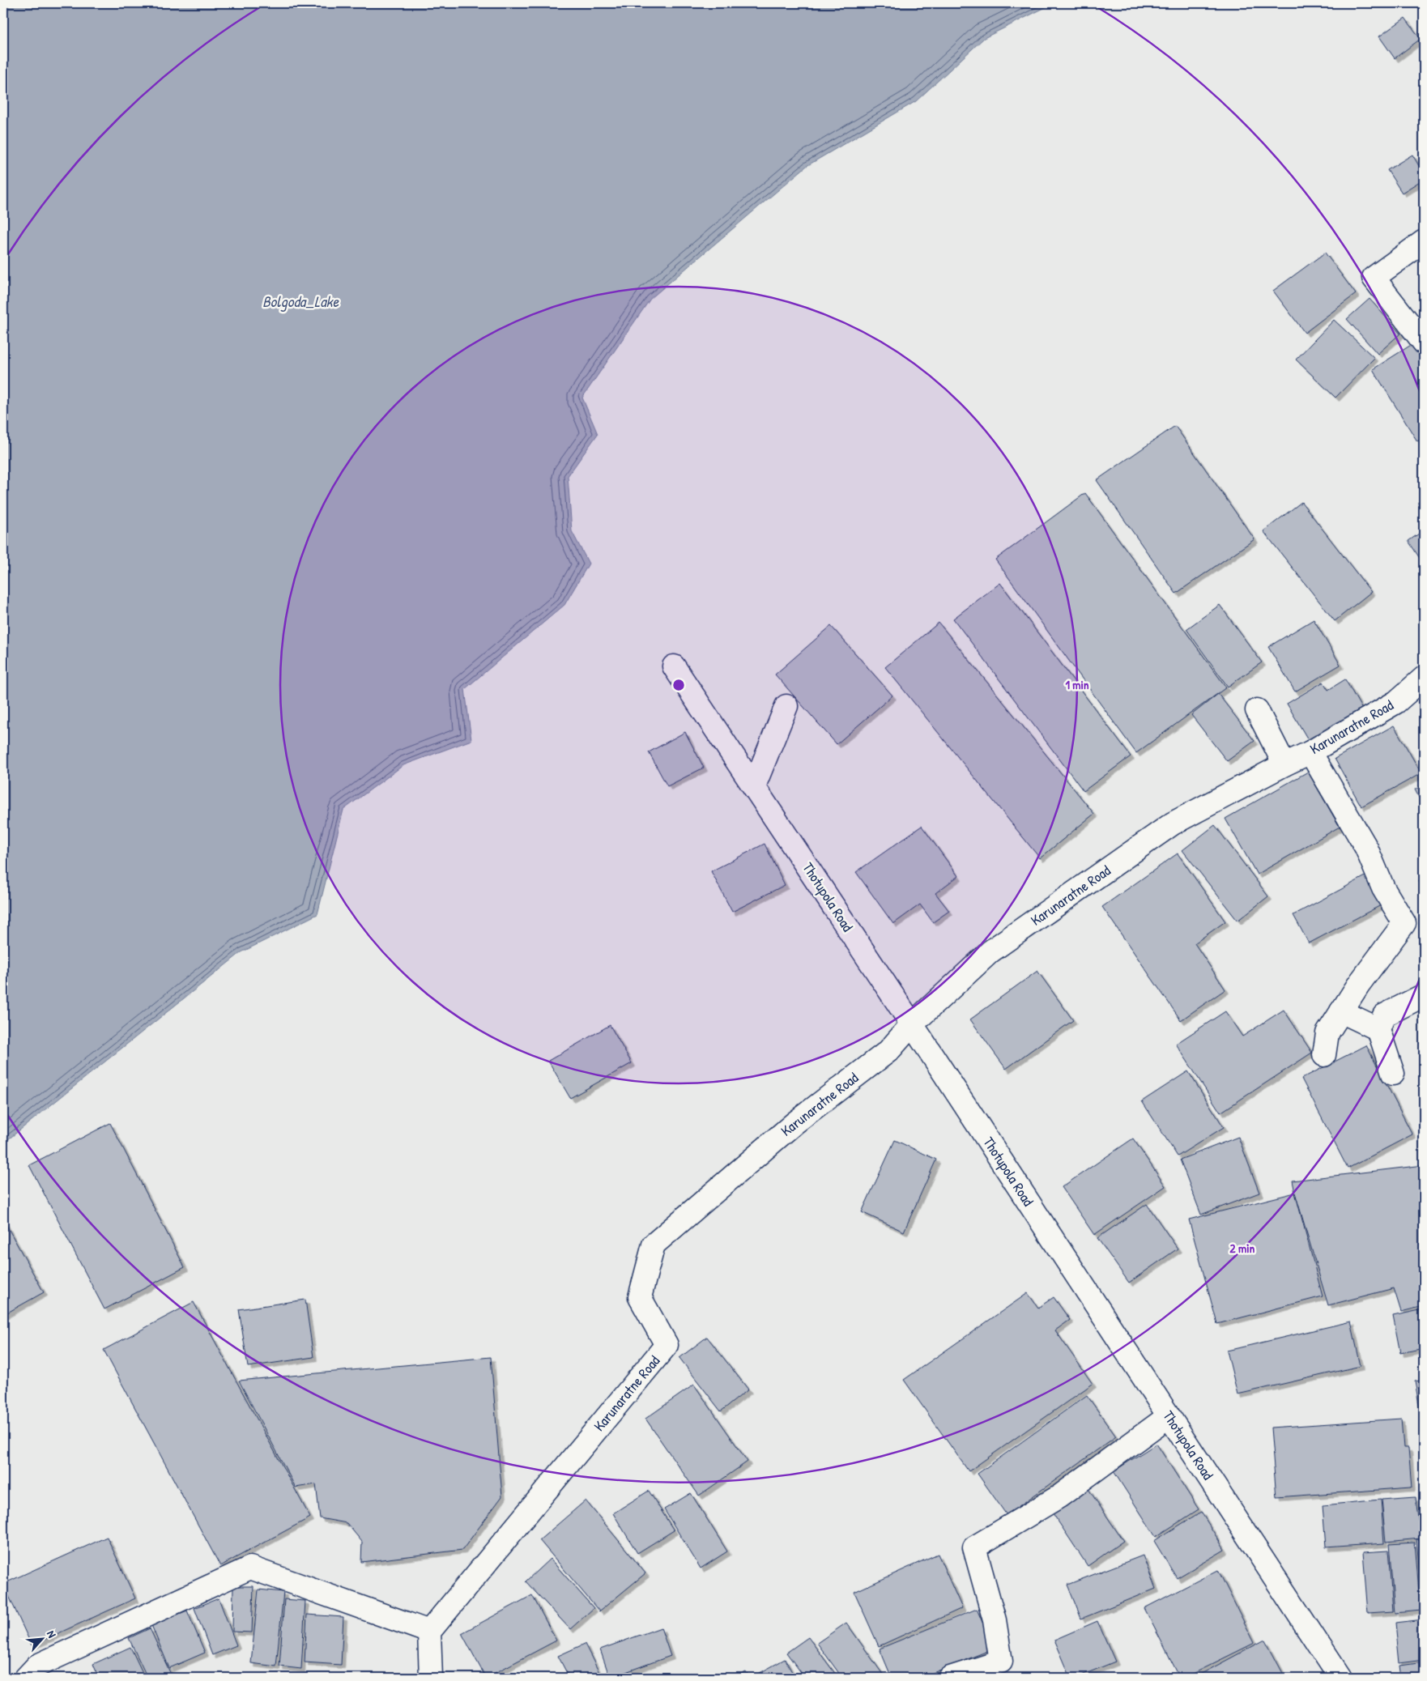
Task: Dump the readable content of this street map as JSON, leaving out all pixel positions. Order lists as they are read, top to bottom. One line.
{"streets":{"street":["Karunaratne Road","Thotupola Road"]},"crossings":[["Karunaratne Road","Thotupola Road"]],"water":["Bolgoda_Lake"],"north":"top right","rings":["1 min","2 min"]}
